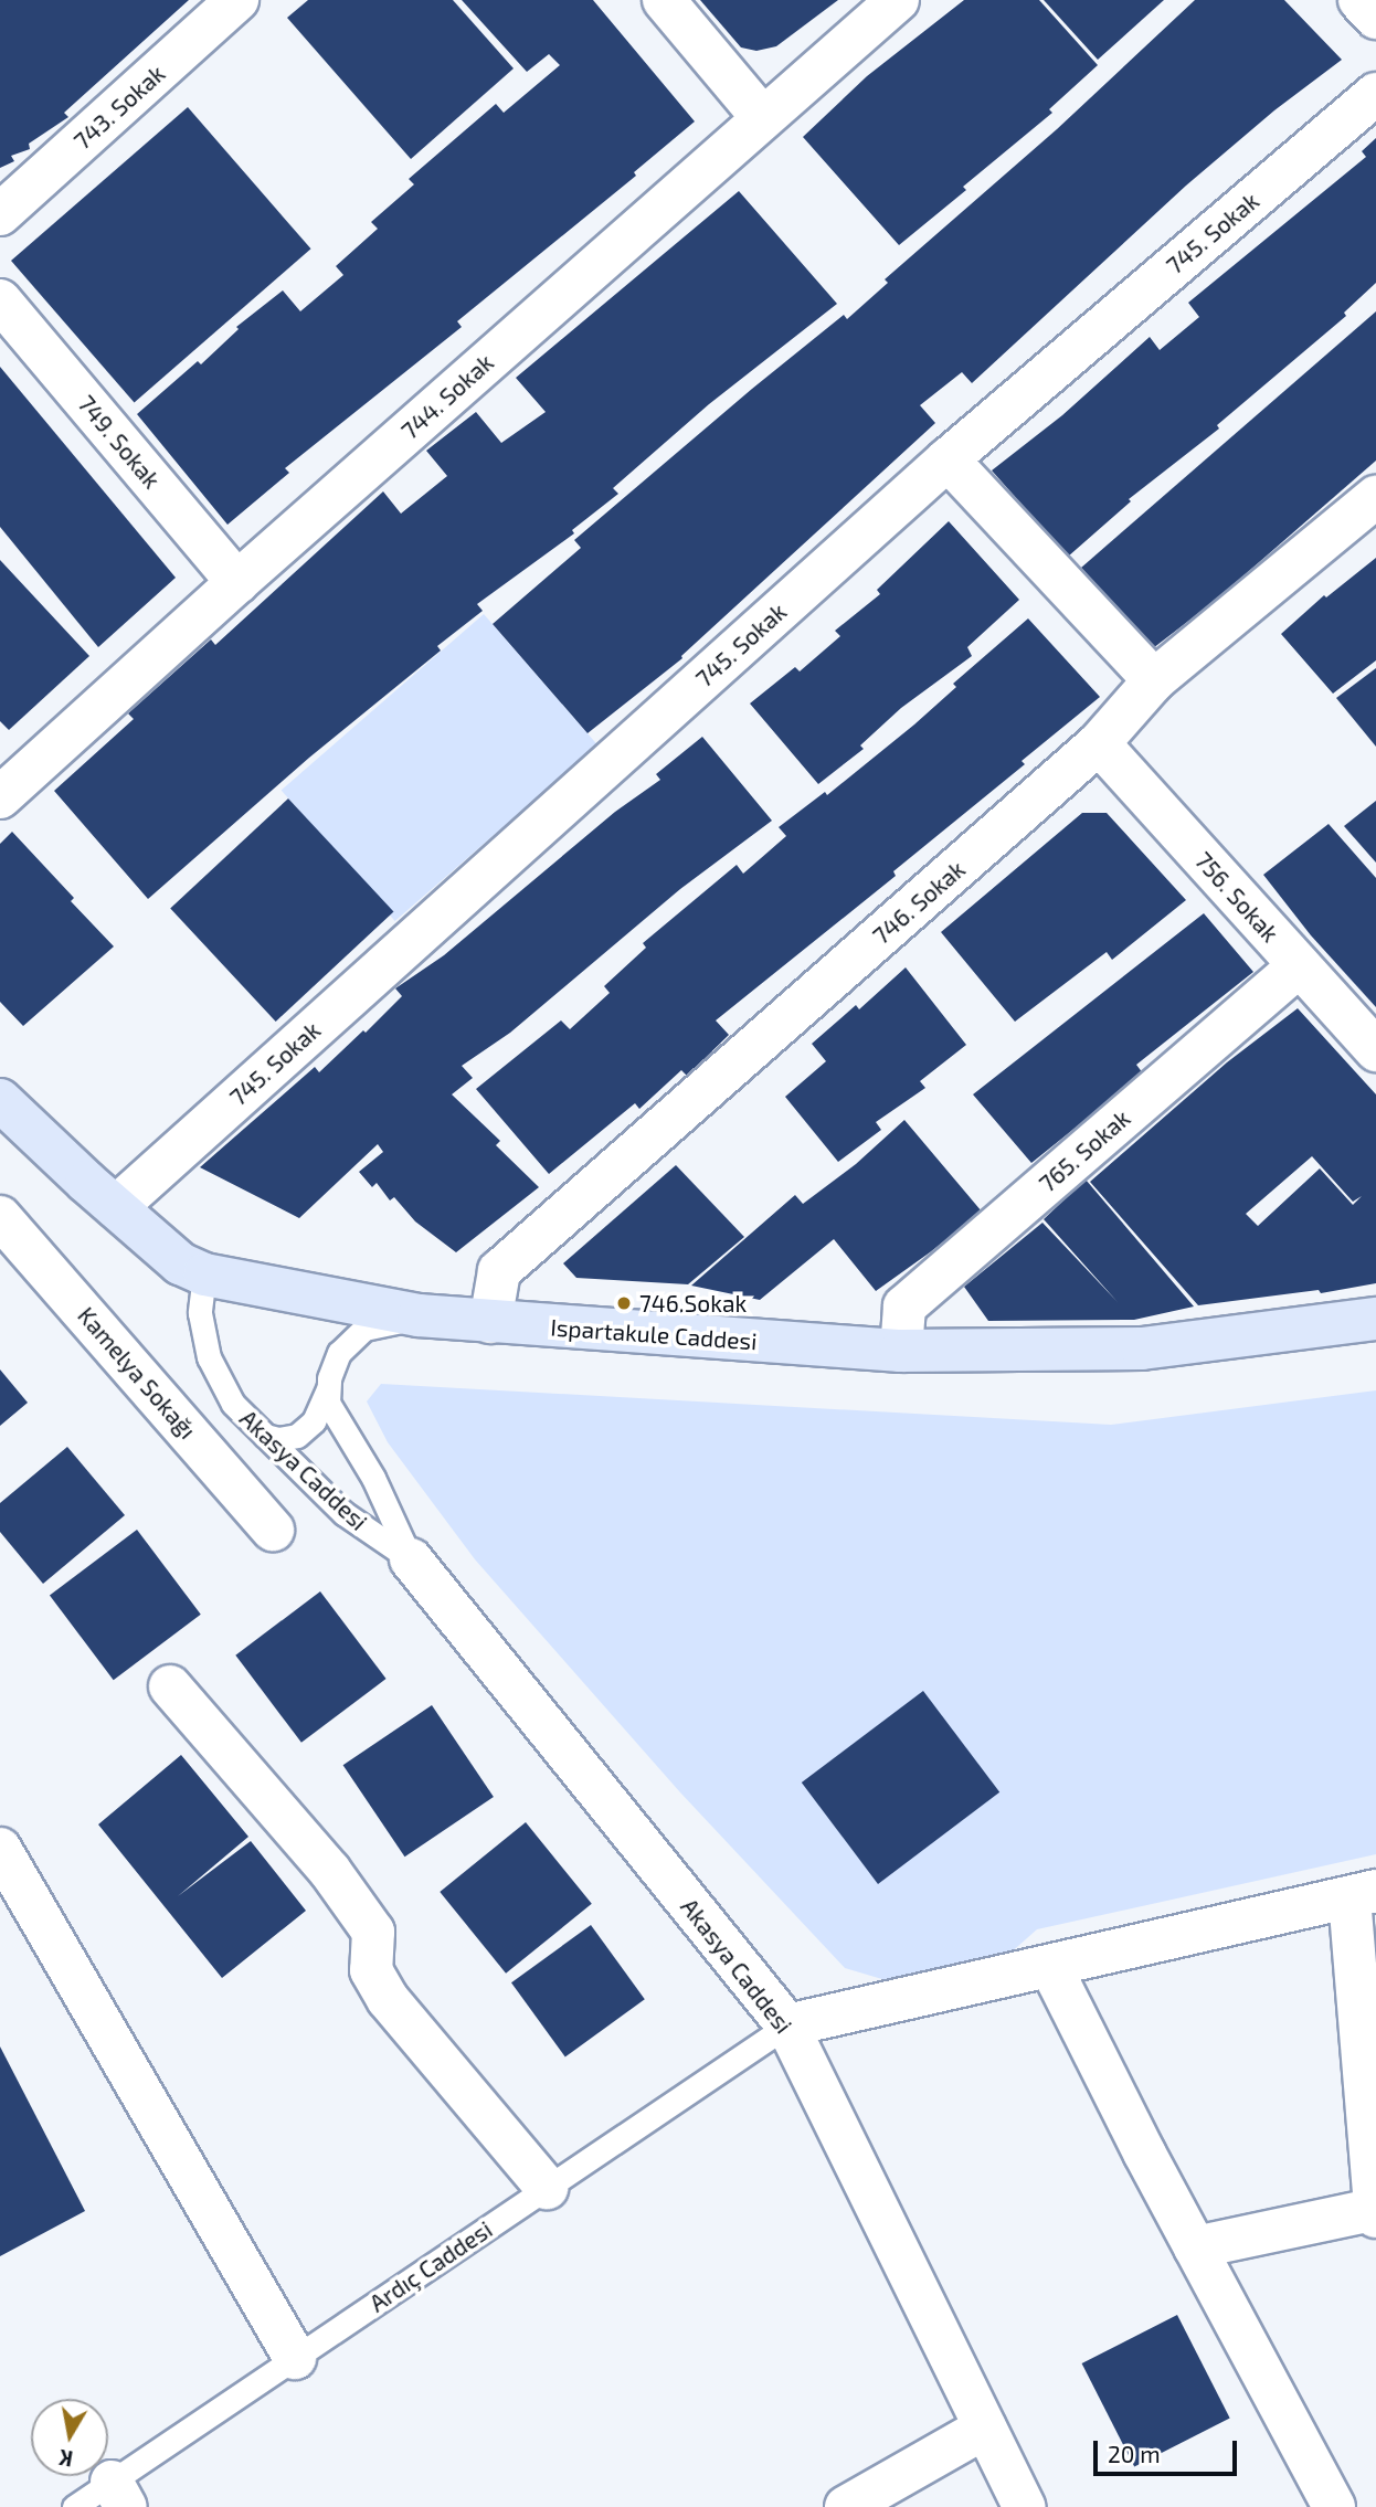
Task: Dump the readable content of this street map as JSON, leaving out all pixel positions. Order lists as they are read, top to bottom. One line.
{"streets":{"street":["743. Sokak","745. Sokak","744. Sokak","749. Sokak","756. Sokak","746. Sokak","765. Sokak","Ispartakule Caddesi","Kamelya Sokağı","Akasya Caddesi"],"lane":["Ardıç Caddesi"]},"crossings":[["745. Sokak","Ispartakule Caddesi"],["744. Sokak","749. Sokak"],["756. Sokak","746. Sokak"],["756. Sokak","765. Sokak"],["746. Sokak","Ispartakule Caddesi"],["765. Sokak","Ispartakule Caddesi"],["Ispartakule Caddesi","Akasya Caddesi"],["Akasya Caddesi","Ardıç Caddesi"]],"places":["746.Sokak"],"scale_bar":"20 m","north":"bottom"}
